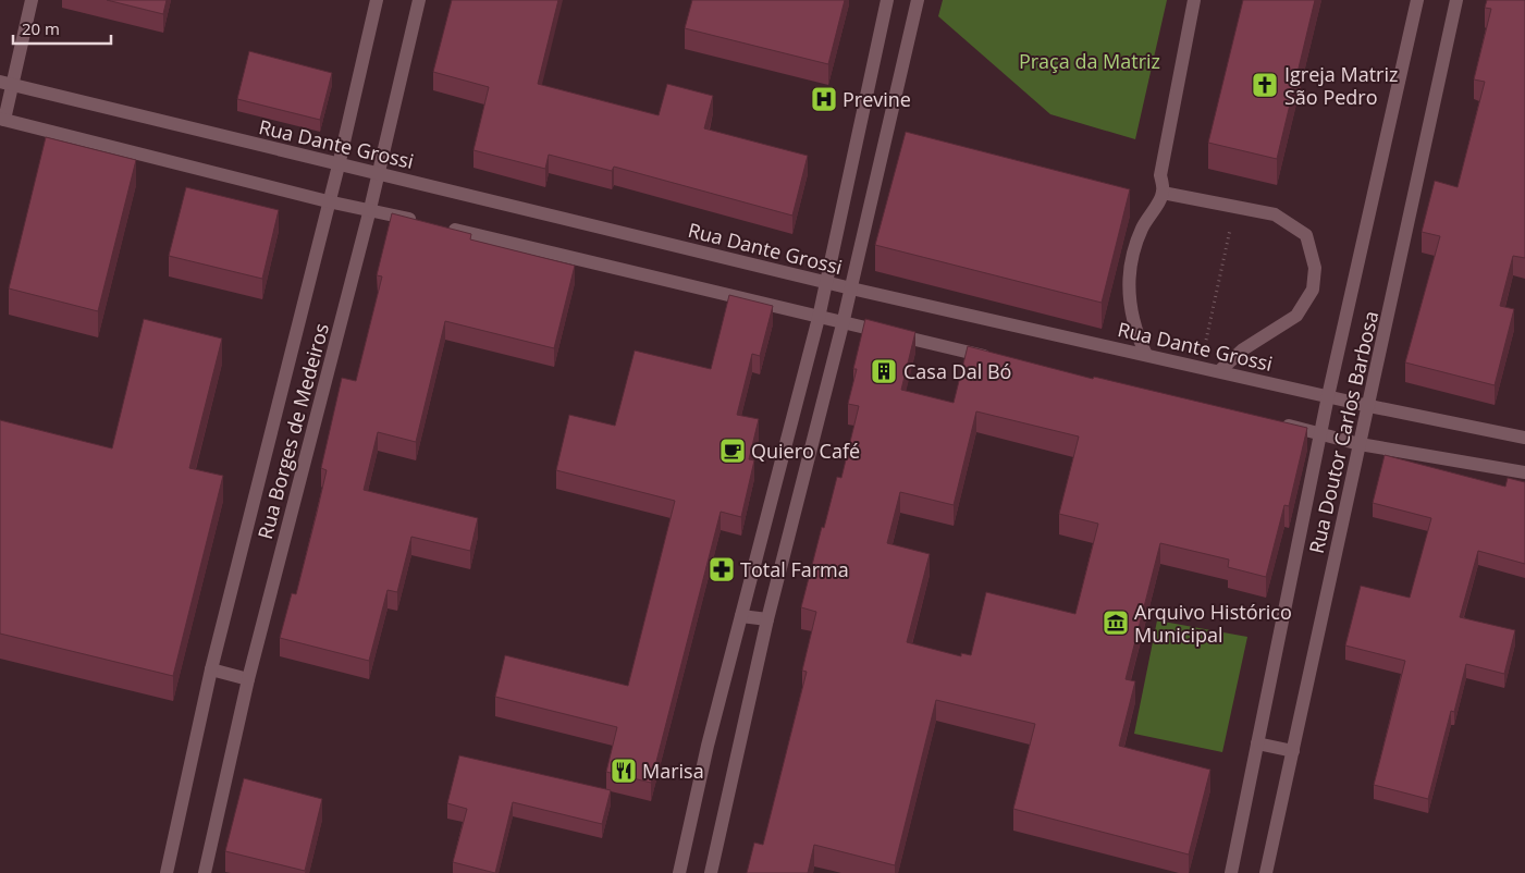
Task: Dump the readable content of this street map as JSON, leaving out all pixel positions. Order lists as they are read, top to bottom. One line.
{"streets":{"street":["Rua Dante Grossi","Rua Borges de Medeiros","Rua Doutor Carlos Barbosa"]},"crossings":[["Rua Dante Grossi","Rua Borges de Medeiros"],["Rua Dante Grossi","Rua Doutor Carlos Barbosa"]],"parks":["Praça da Matriz"],"places":{"church":["Igreja Matriz São Pedro"],"hospital":["Previne"],"building":["Casa Dal Bó"],"cafe":["Quiero Café"],"pharmacy":["Total Farma"],"museum":["Arquivo Histórico Municipal"],"restaurant":["Marisa"]},"scale_bar":"20 m"}
